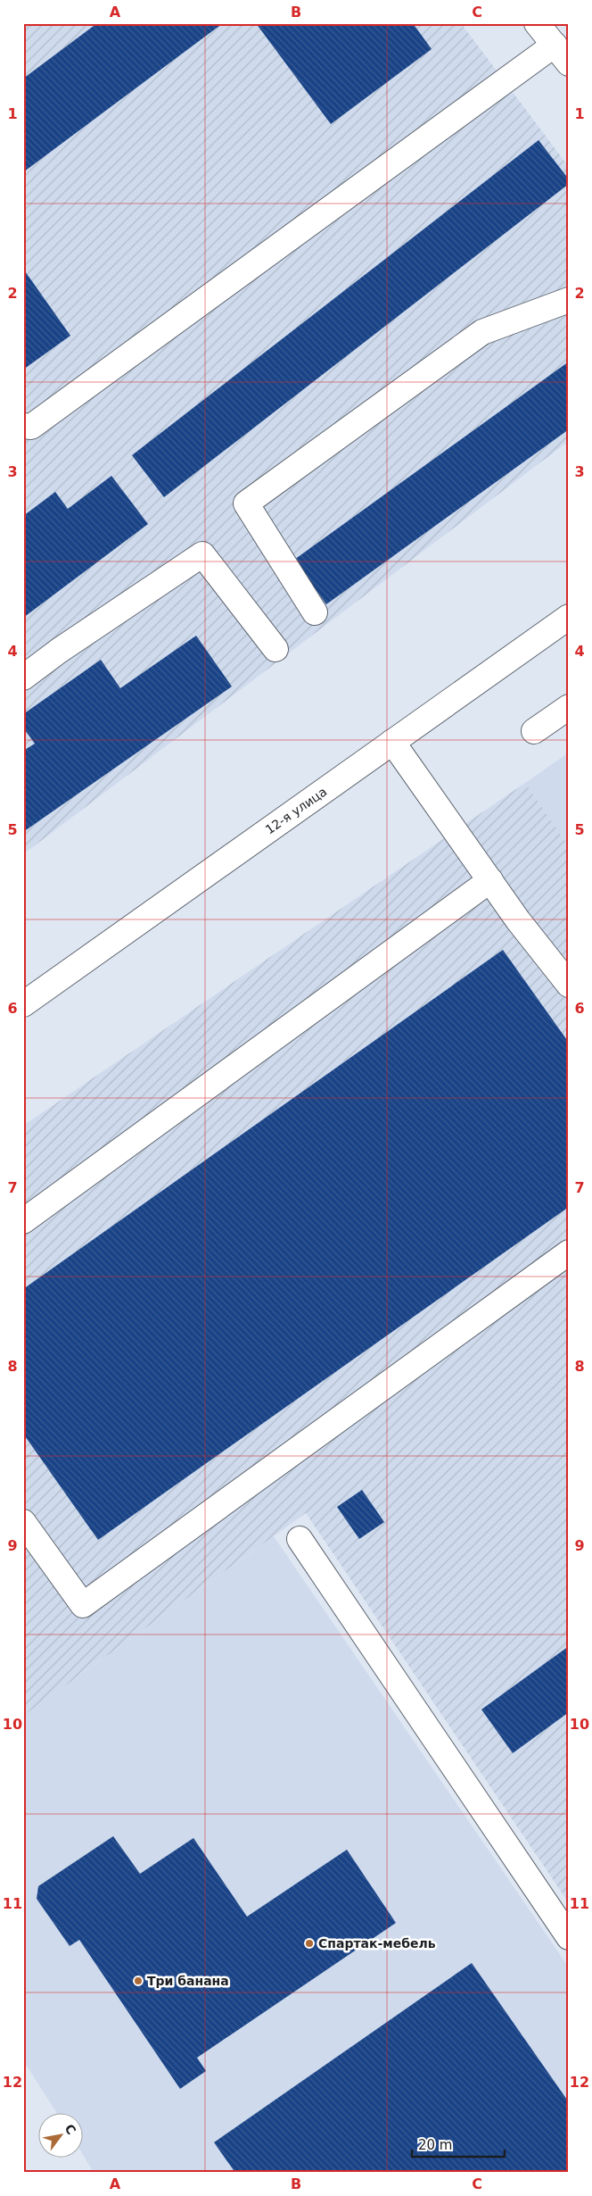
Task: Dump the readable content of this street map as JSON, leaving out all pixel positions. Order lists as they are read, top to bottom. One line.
{"streets":{"main road":["12-я улица"]},"places":["Спартак-мебель","Три банана"],"scale_bar":"20 m","north":"top right","grid":{"columns":["A","B","C"],"rows":["1","2","3","4","5","6","7","8","9","10","11","12"]}}
